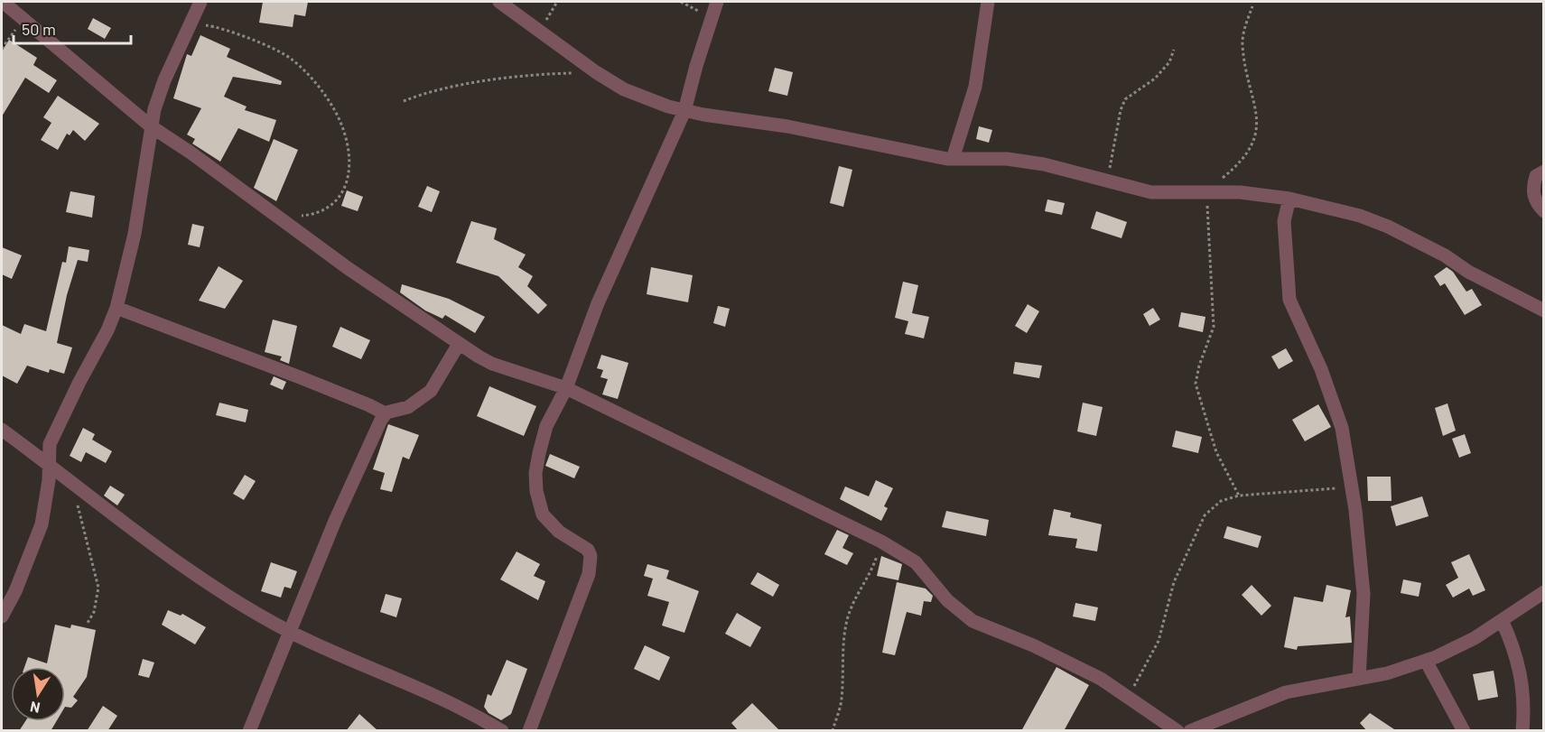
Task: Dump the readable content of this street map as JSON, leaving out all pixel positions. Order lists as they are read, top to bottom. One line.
{"scale_bar":"50 m","north":"bottom"}
